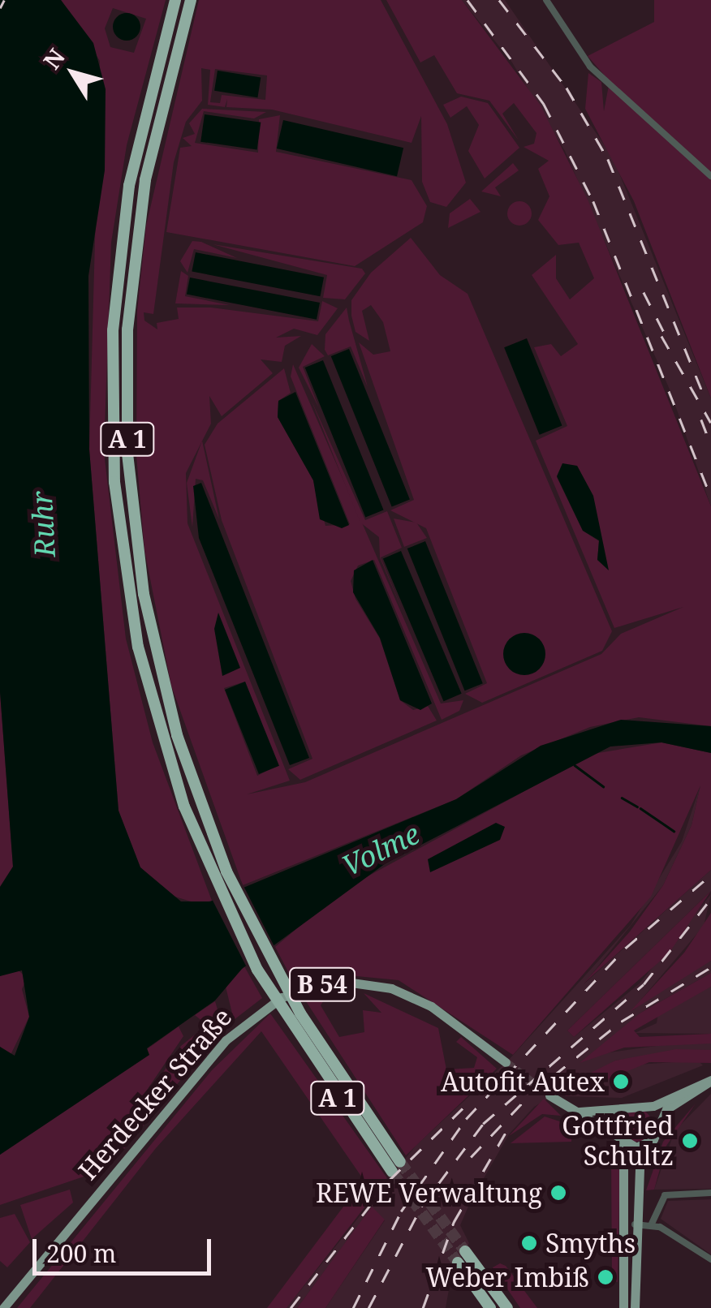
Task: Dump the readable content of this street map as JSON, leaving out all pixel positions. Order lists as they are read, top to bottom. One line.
{"streets":{"highway":["A 1"],"main road":["B 54","Herdecker Straße"]},"water":["Ruhr","Volme"],"places":["Autofit Autex","Gottfried Schultz","REWE Verwaltung","Smyths","Weber Imbiß"],"scale_bar":"200 m","north":"top left"}
